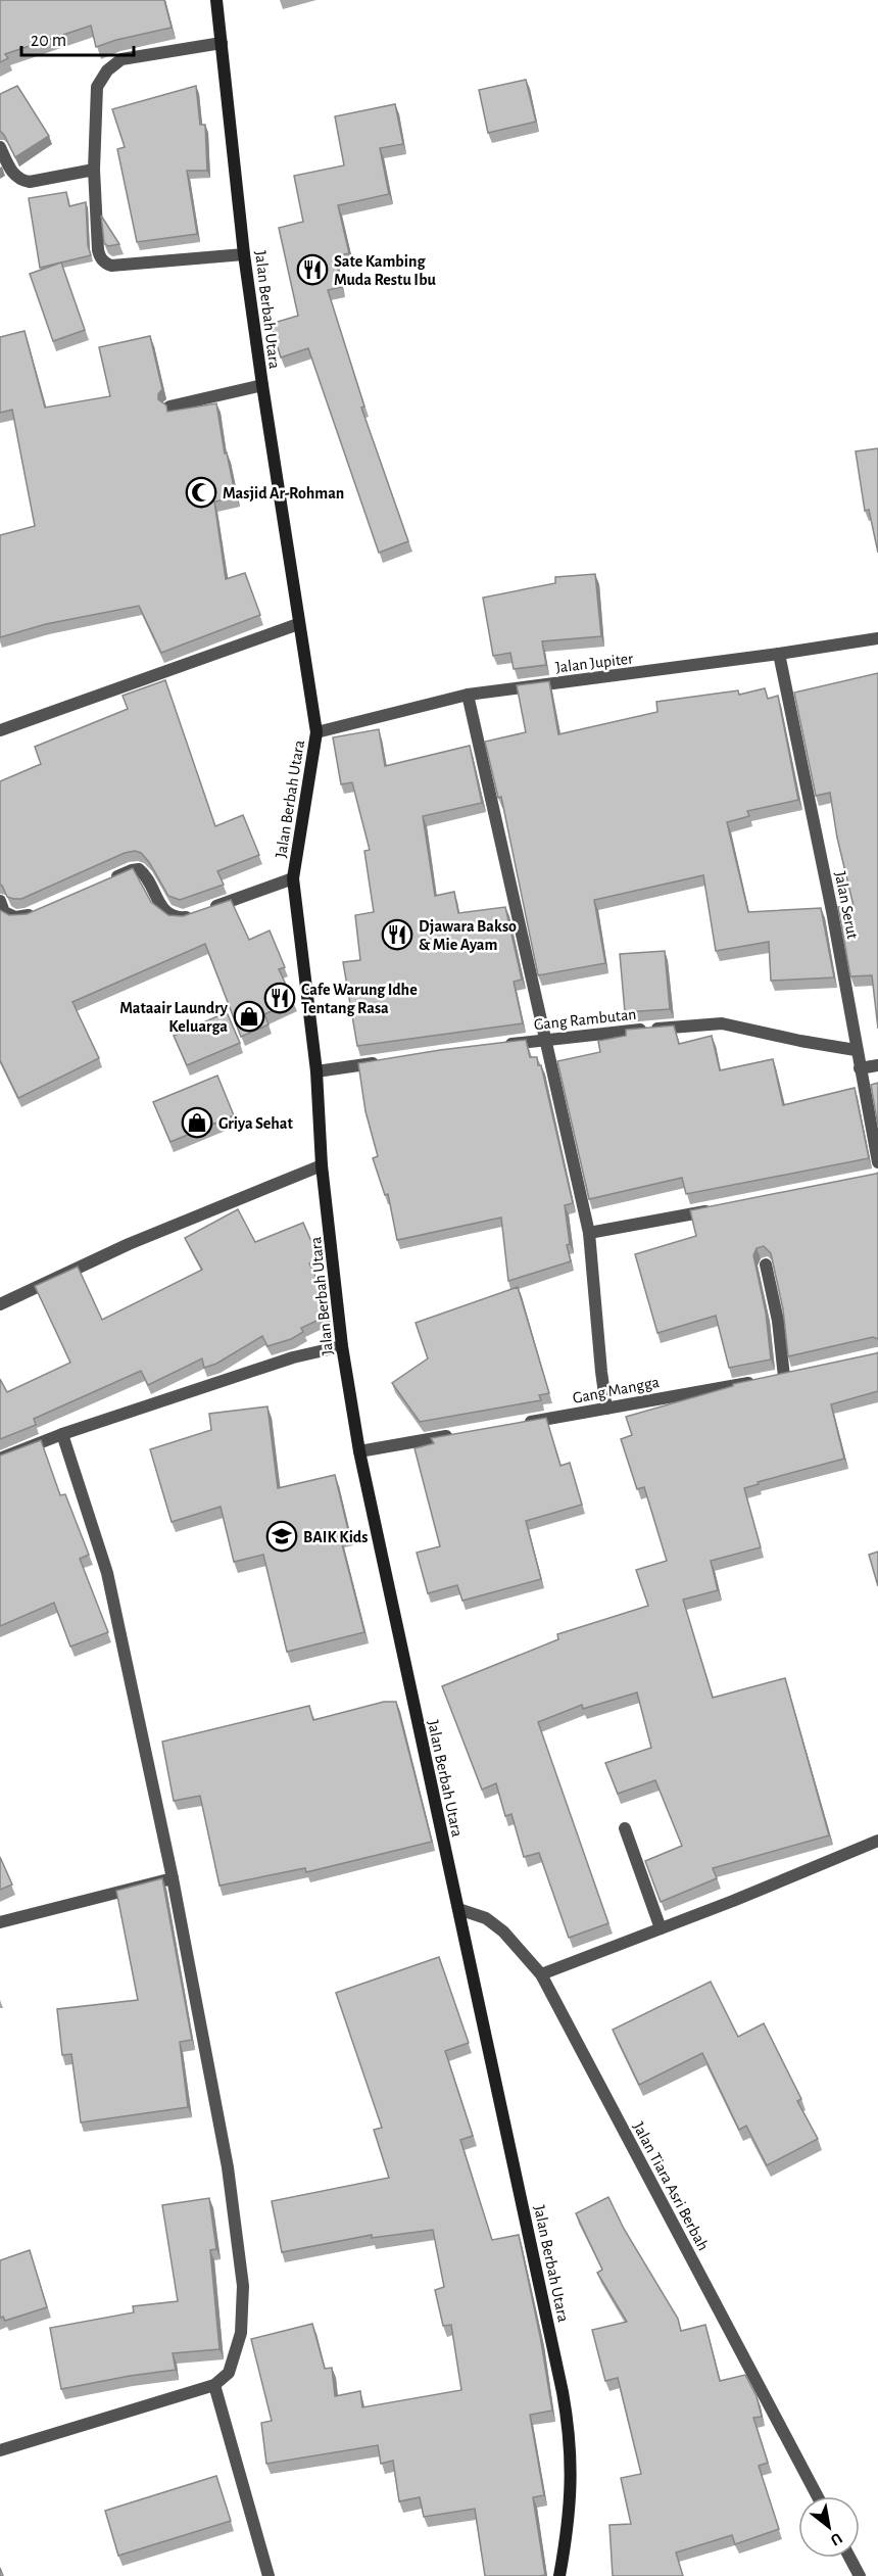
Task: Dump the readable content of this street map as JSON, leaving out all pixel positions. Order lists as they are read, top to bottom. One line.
{"streets":{"main road":["Jalan Berbah Utara"],"street":["Jalan Jupiter","Jalan Serut","Gang Rambutan","Gang Mangga","Jalan Tiara Asri Berbah"]},"crossings":[["Jalan Berbah Utara","Jalan Jupiter"],["Jalan Berbah Utara","Jalan Tiara Asri Berbah"],["Jalan Jupiter","Jalan Serut"],["Jalan Serut","Gang Rambutan"]],"places":{"restaurant":["Sate Kambing Muda Restu Ibu","Djawara Bakso & Mie Ayam","Cafe Warung Idhe Tentang Rasa"],"mosque":["Masjid Ar-Rohman"],"shop":["Mataair Laundry Keluarga","Griya Sehat"],"school or university":["BAIK Kids"]},"scale_bar":"20 m","north":"bottom right"}
